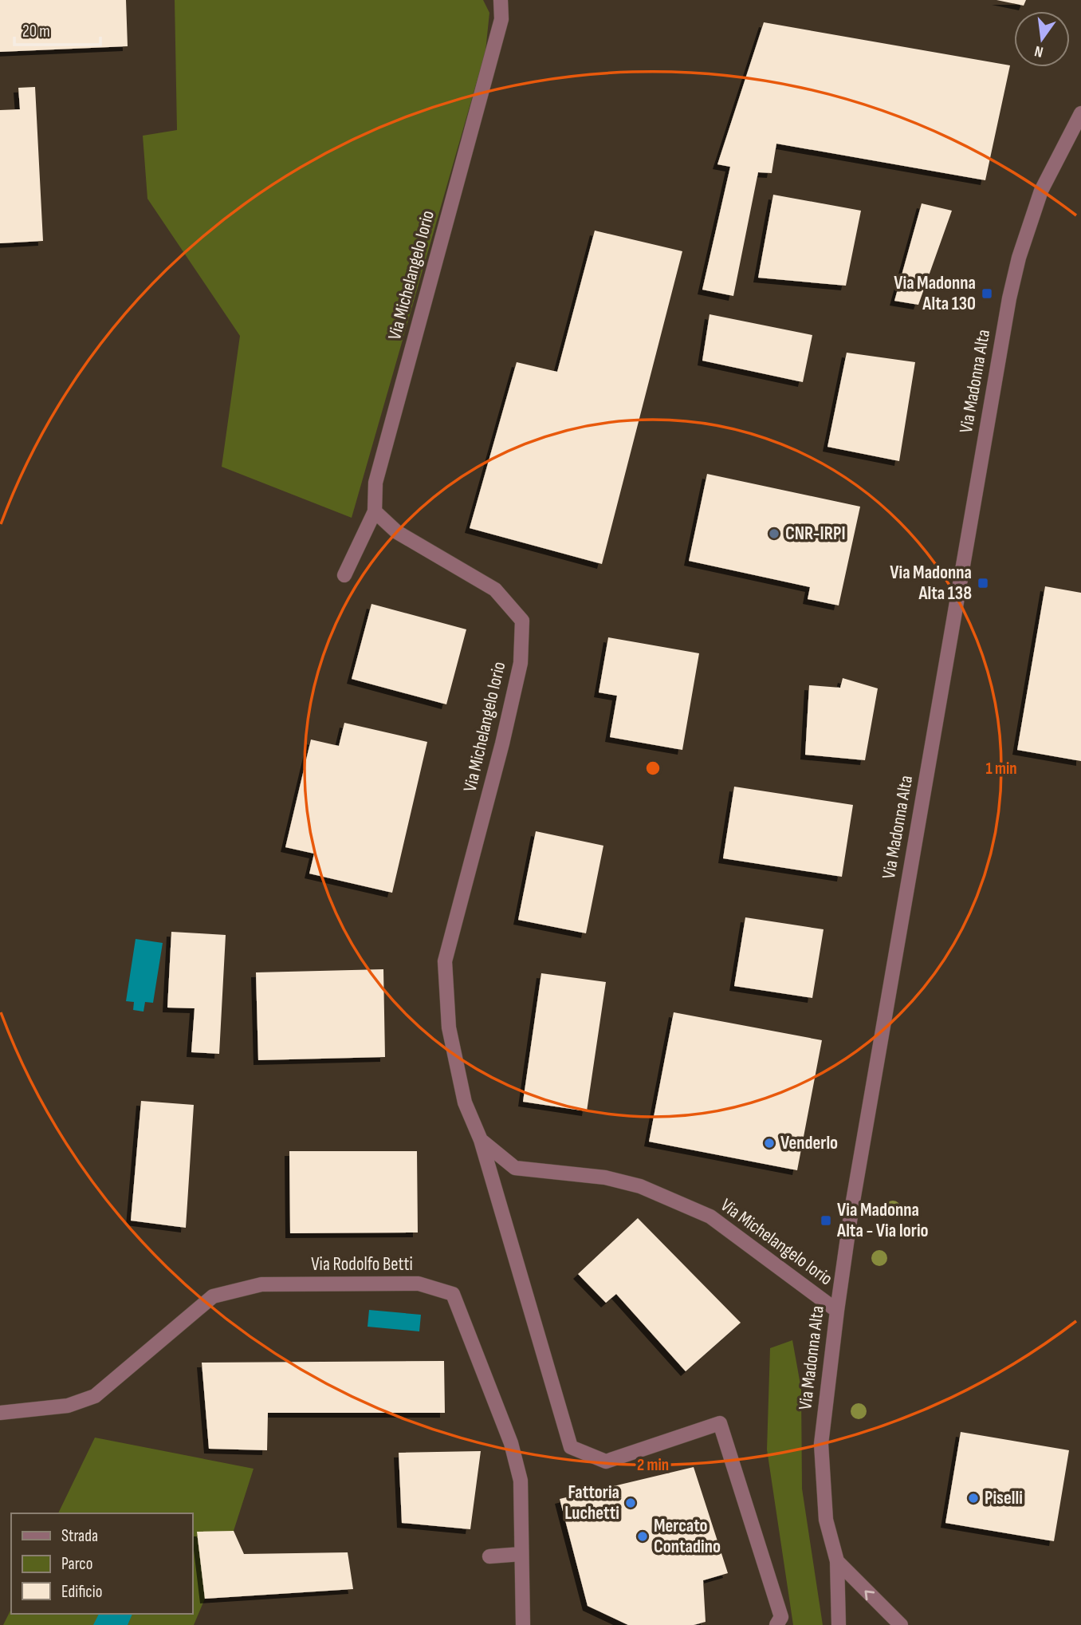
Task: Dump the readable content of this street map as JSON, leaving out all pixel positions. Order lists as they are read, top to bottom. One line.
{"streets":{"street":["Via Michelangelo Iorio","Via Madonna Alta","Via Rodolfo Betti"]},"crossings":[["Via Michelangelo Iorio","Via Madonna Alta"]],"places":{"transit":["Via Madonna Alta 130","Via Madonna Alta 138","Via Madonna Alta - Via Iorio"],"other":["CNR-IRPI","Venderlo","Piselli","Fattoria Luchetti","Mercato Contadino"]},"legend":["Strada","Parco","Edificio"],"scale_bar":"20 m","north":"bottom","rings":["1 min","2 min"]}
